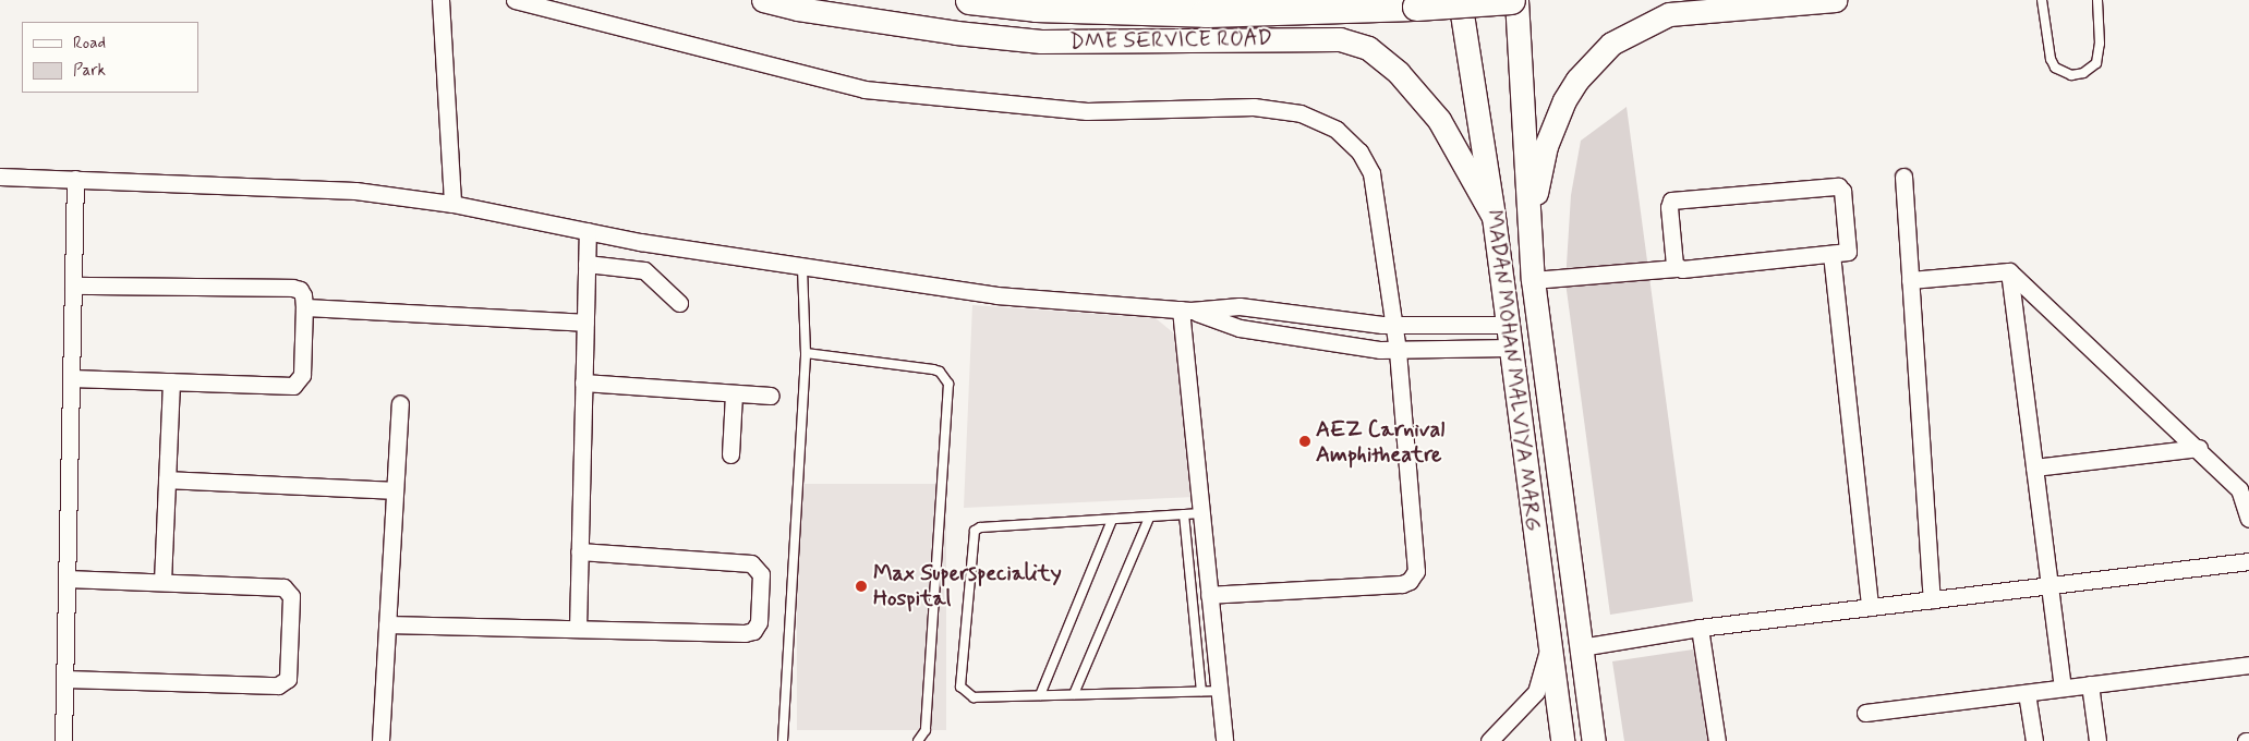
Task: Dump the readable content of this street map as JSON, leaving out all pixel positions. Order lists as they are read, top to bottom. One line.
{"streets":{"main road":["DME SERVICE ROAD","MADAN MOHAN MALVIYA MARG"]},"crossings":[["DME SERVICE ROAD","MADAN MOHAN MALVIYA MARG"]],"places":["AEZ Carnival Amphitheatre","Max Superspeciality Hospital"],"legend":["Road","Park"]}
